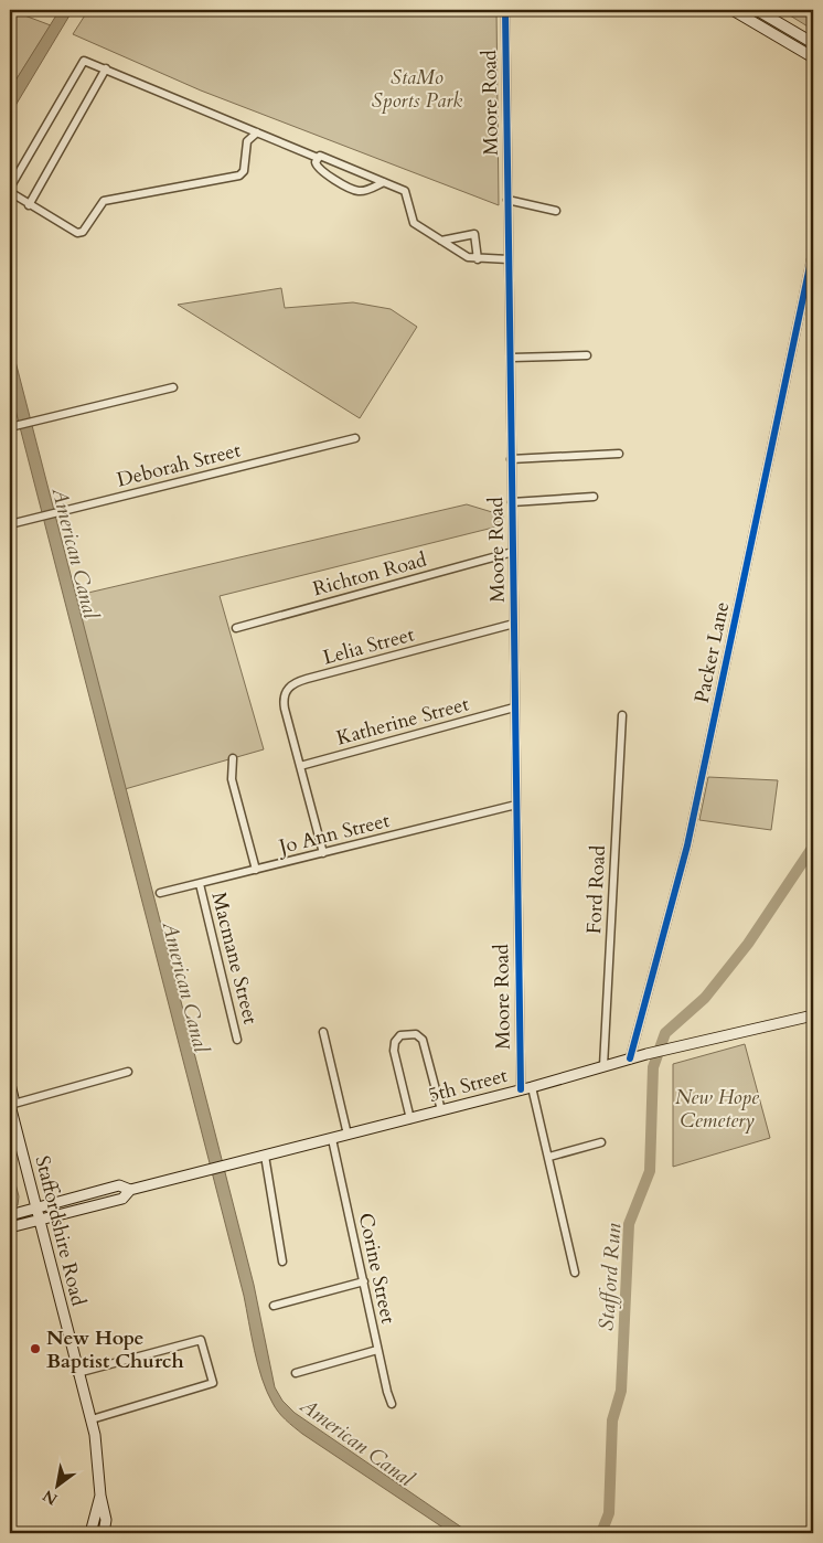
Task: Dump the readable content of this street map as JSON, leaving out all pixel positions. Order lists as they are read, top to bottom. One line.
{"streets":{"main road":["5th Street","Staffordshire Road"],"street":["Moore Road","Deborah Street","Richton Road","Lelia Street","Packer Lane","Katherine Street","Jo Ann Street","Ford Road","Macmane Street","Corine Street"]},"crossings":[["Moore Road","Richton Road"],["Moore Road","Lelia Street"],["Moore Road","Katherine Street"],["Moore Road","Jo Ann Street"],["Moore Road","5th Street"],["Lelia Street","Katherine Street"],["Lelia Street","Jo Ann Street"],["Packer Lane","5th Street"],["Jo Ann Street","Macmane Street"],["Ford Road","5th Street"],["5th Street","Staffordshire Road"],["5th Street","Corine Street"]],"water":["American Canal","Stafford Run"],"parks":["StaMo Sports Park","New Hope Cemetery"],"places":["New Hope Baptist Church"],"north":"bottom left"}
